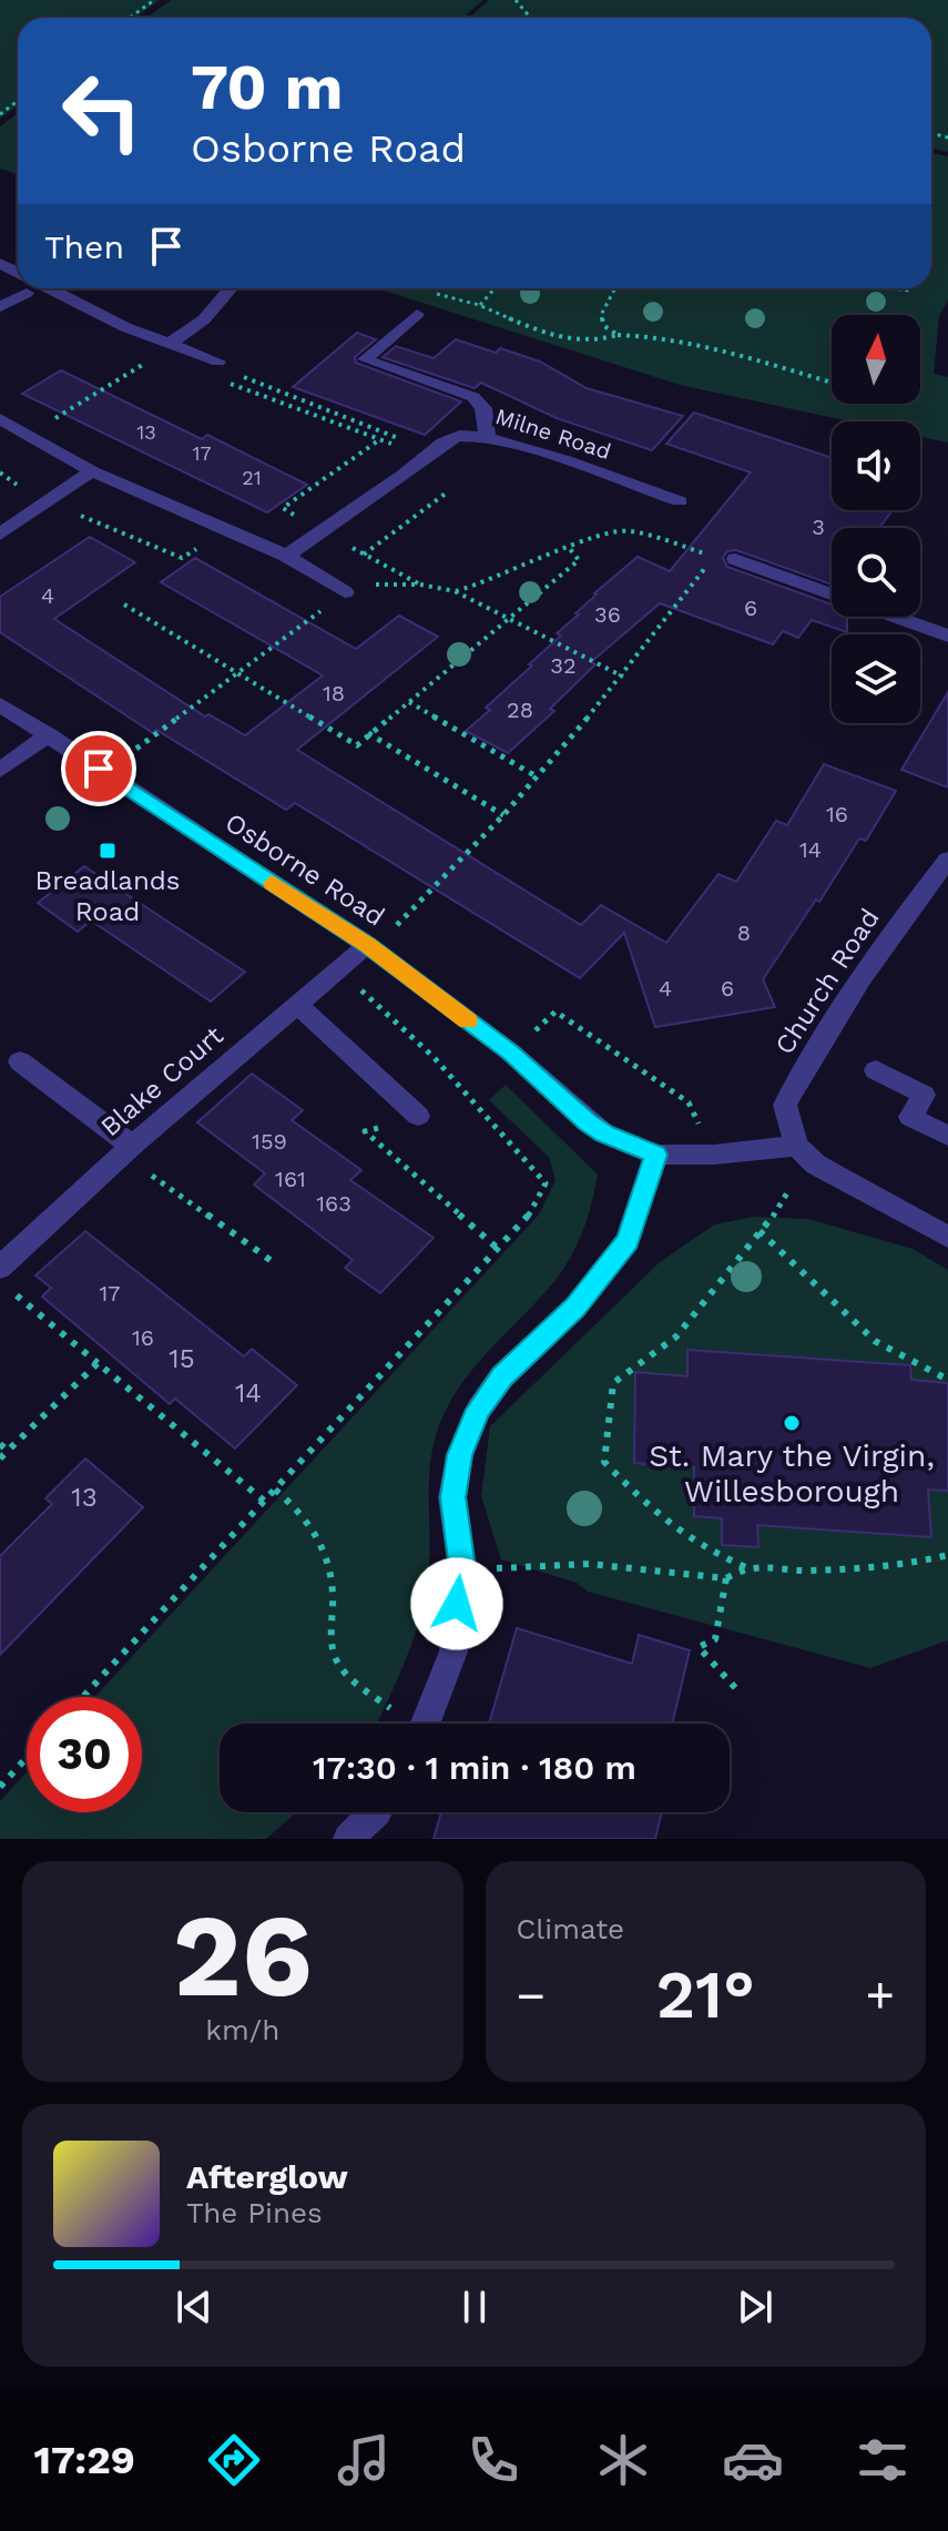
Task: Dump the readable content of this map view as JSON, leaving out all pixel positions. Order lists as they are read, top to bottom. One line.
{"streets":{"street":["Milne Road","Osborne Road","Church Road","Blake Court"]},"crossings":[["Osborne Road","Blake Court"]],"places":{"transit":["Breadlands Road"],"other":["St. Mary the Virgin, Willesborough"]},"house_numbers":["13","17","21","3","4","6","36","32","18","28","16","14","8","4","6","159","161","163","17","16","15","14","13"],"north":"top","page":{"turn":["70 m","Osborne Road"],"then":"Then","limit":"30","trip":"17:30 · 1 min · 180 m","tile":[["26","km/h"],"Climate"],"heat":["−","21°","+"],"song":["Afterglow","The Pines"],"tabs":"17:29"}}
